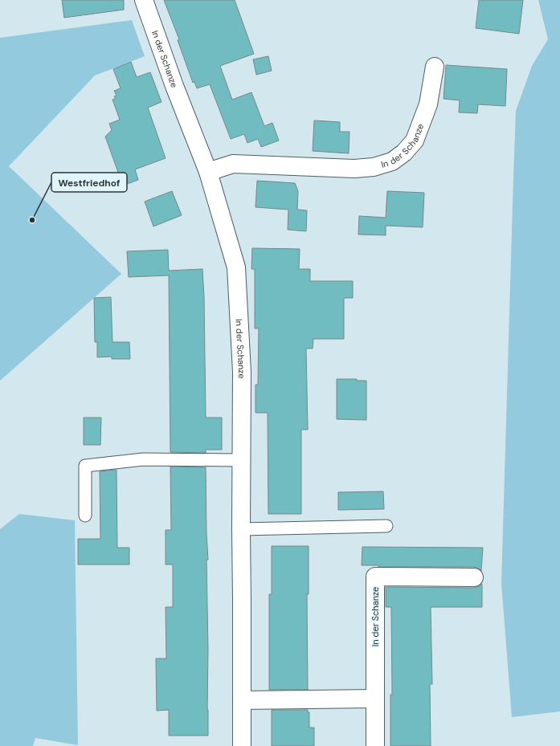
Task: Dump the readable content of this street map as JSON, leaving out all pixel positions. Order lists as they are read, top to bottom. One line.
{"streets":{"street":["In der Schanze"]},"places":["Westfriedhof"]}
